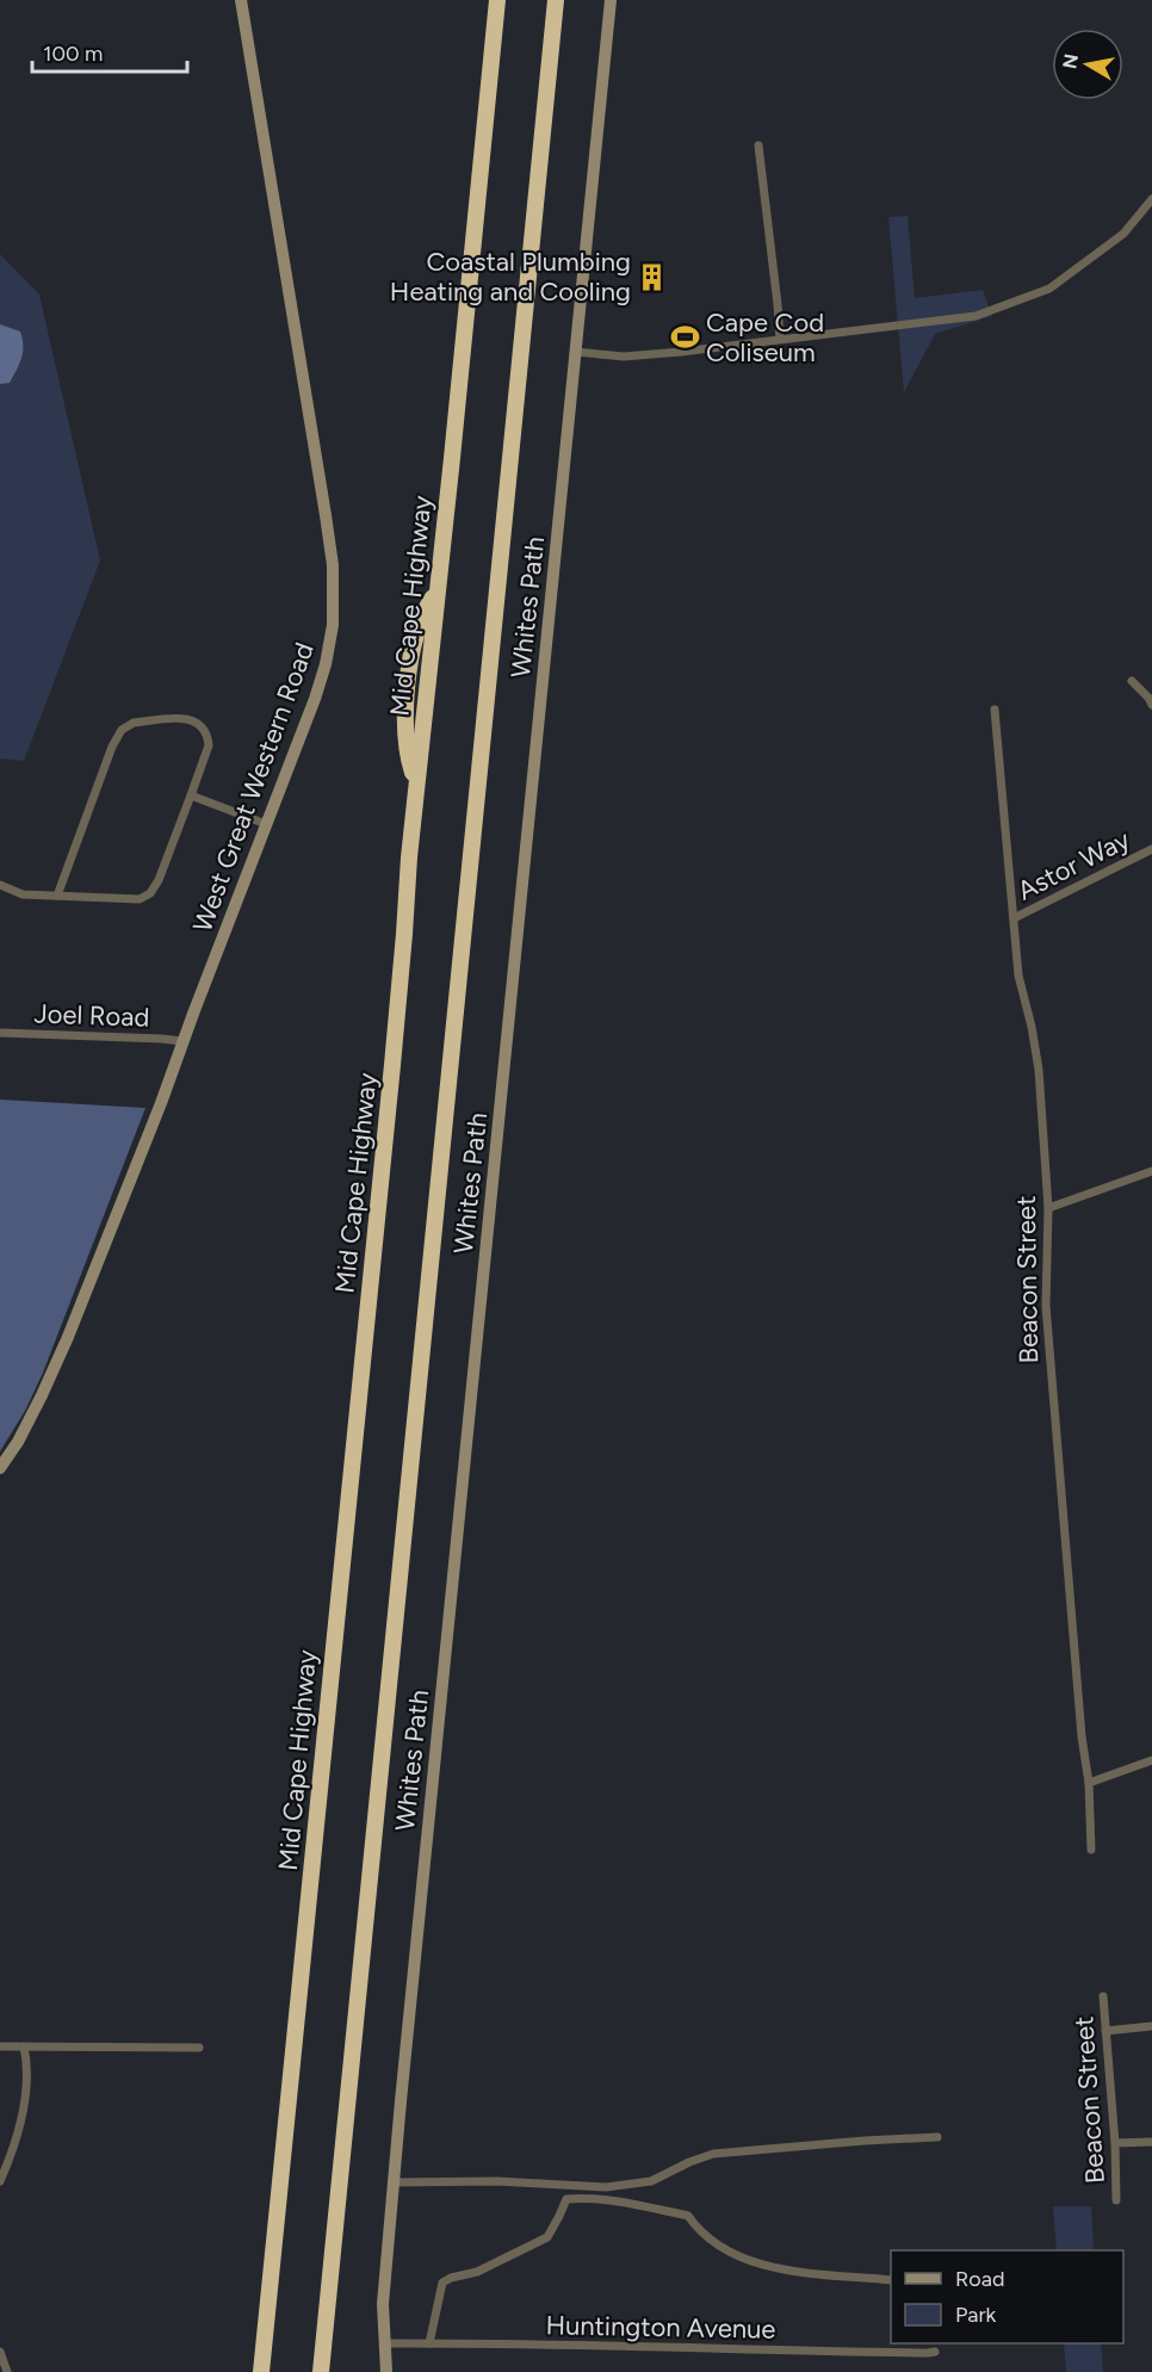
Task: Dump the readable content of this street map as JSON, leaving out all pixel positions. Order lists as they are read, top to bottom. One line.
{"streets":{"highway":["Mid Cape Highway"],"street":["Whites Path","West Great Western Road","Astor Way","Joel Road","Beacon Street","Huntington Avenue"]},"crossings":[["Whites Path","Huntington Avenue"],["West Great Western Road","Joel Road"],["Astor Way","Beacon Street"]],"places":{"building":["Coastal Plumbing Heating and Cooling"],"sports":["Cape Cod Coliseum"]},"legend":["Road","Park"],"scale_bar":"100 m","north":"left"}
